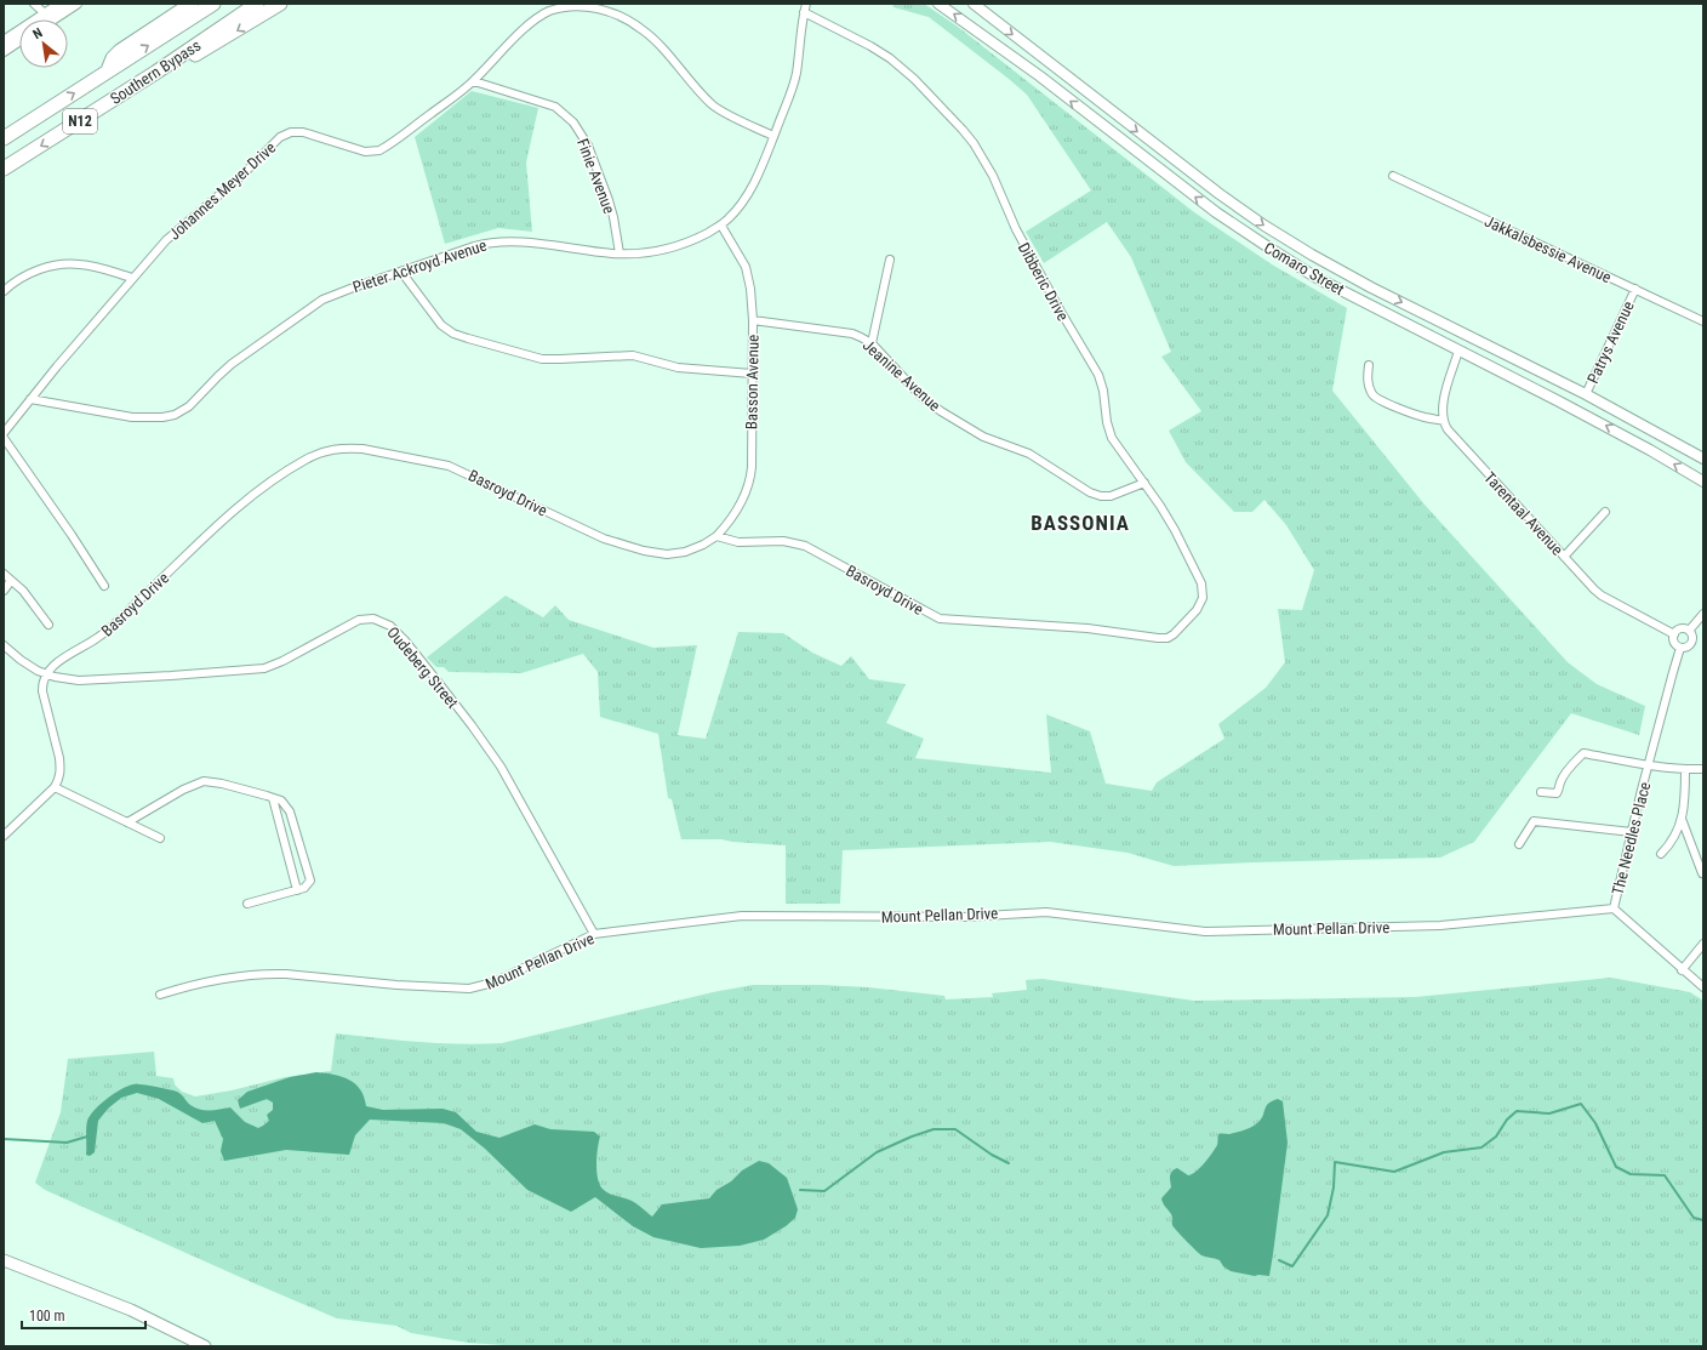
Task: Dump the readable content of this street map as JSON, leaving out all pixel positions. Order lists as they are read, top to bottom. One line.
{"streets":{"highway":["Southern Bypass","N12"],"street":["Finie Avenue","Johannes Meyer Drive","Jakkalsbessie Avenue","Pieter Ackroyd Avenue","Comaro Street","Dibberic Drive","Patrys Avenue","Jeanine Avenue","Basson Avenue","Basroyd Drive","Tarentaal Avenue","Oudeberg Street","The Needles Place","Mount Pellan Drive"]},"crossings":[["Finie Avenue","Johannes Meyer Drive"],["Finie Avenue","Pieter Ackroyd Avenue"],["Johannes Meyer Drive","Pieter Ackroyd Avenue"],["Jakkalsbessie Avenue","Patrys Avenue"],["Pieter Ackroyd Avenue","Dibberic Drive"],["Pieter Ackroyd Avenue","Basson Avenue"],["Comaro Street","Patrys Avenue"],["Dibberic Drive","Jeanine Avenue"],["Dibberic Drive","Basroyd Drive"],["Jeanine Avenue","Basson Avenue"],["Basson Avenue","Basroyd Drive"],["Basroyd Drive","Oudeberg Street"],["Tarentaal Avenue","The Needles Place"],["Oudeberg Street","Mount Pellan Drive"],["The Needles Place","Mount Pellan Drive"]],"districts":["BASSONIA"],"scale_bar":"100 m","north":"top left"}
